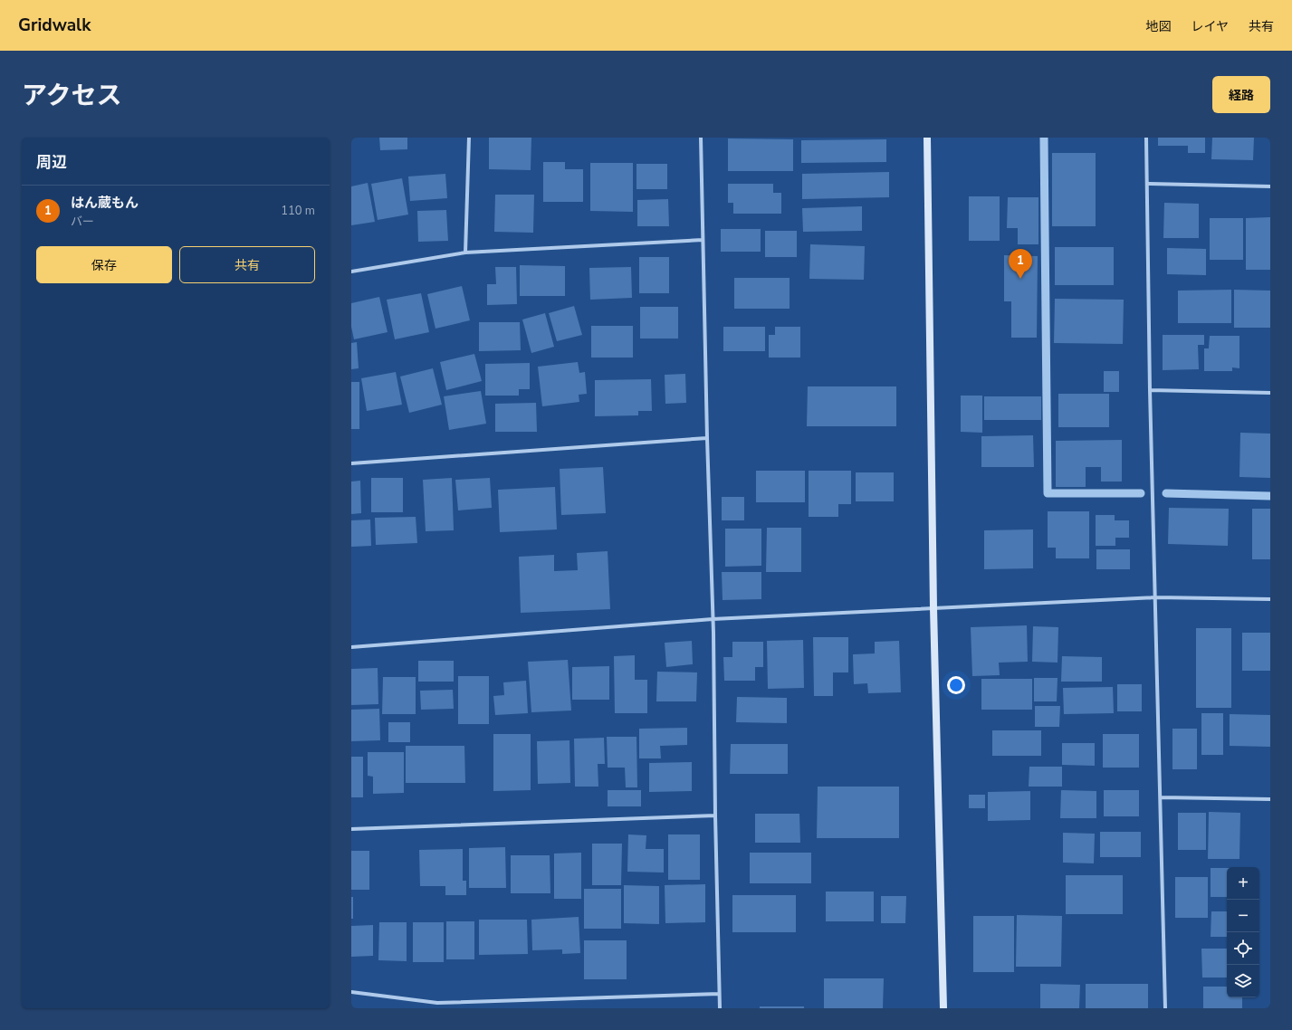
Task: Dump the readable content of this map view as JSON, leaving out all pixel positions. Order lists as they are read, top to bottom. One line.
{"page":{"header":"Gridwalk","nav":["地図","レイヤ","共有"],"title":"アクセス","buttons":["経路",["保存","共有"]],"heading":"周辺","list":[{"mark":"1","name":"はん蔵もん","note":"バー","value":"110 m"}],"pins":"1","map_buttons":["+","−"]}}
